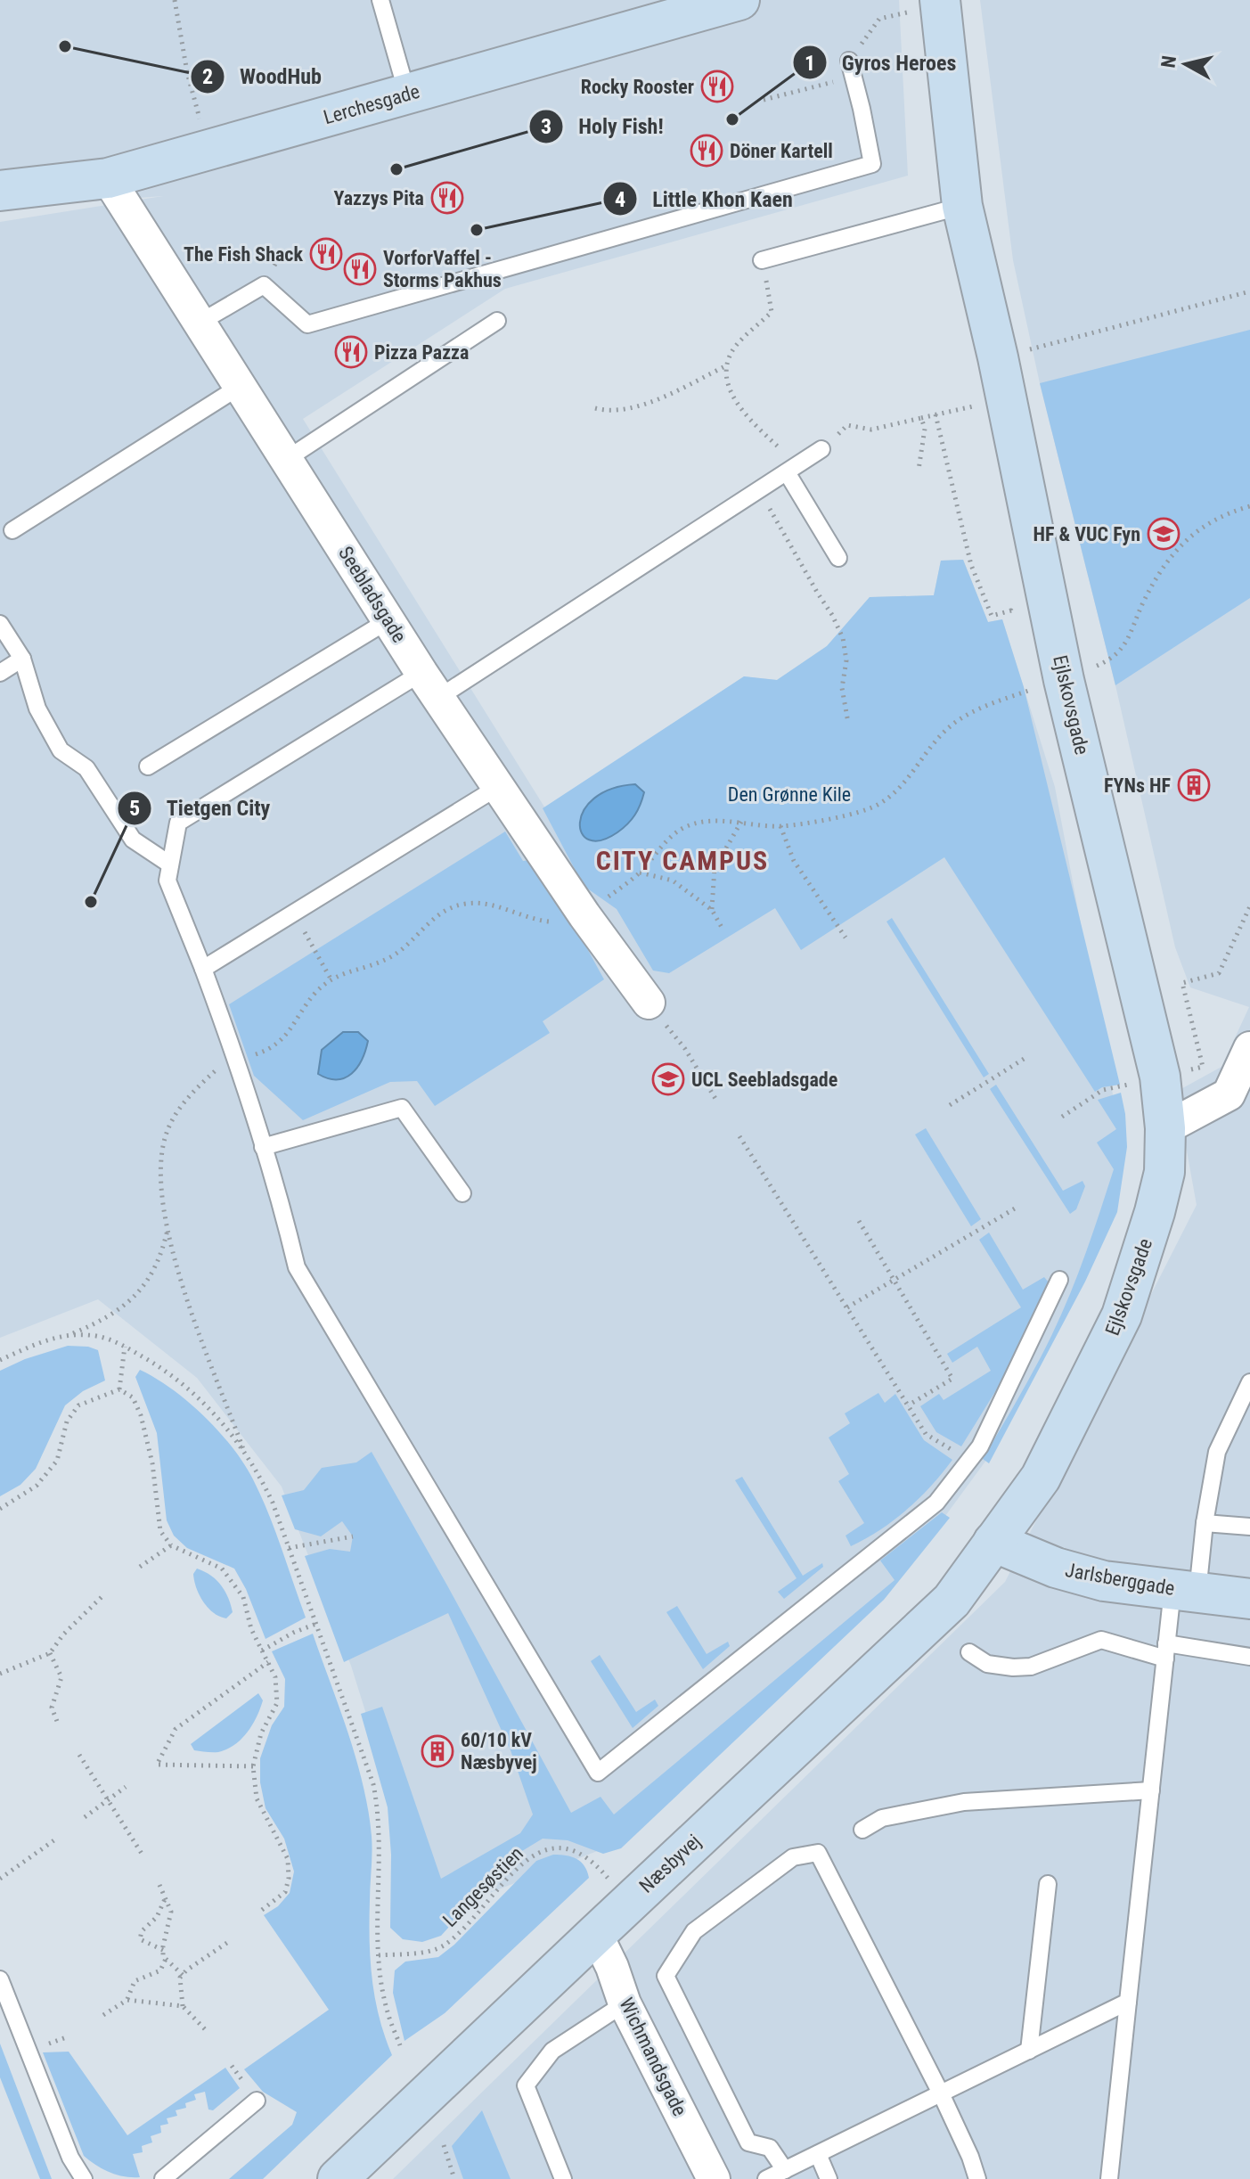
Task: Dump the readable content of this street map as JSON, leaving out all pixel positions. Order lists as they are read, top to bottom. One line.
{"streets":{"street":["Lerchesgade","Seebladsgade","Ejlskovsgade","Jarlsberggade","Næsbyvej","Wichmandsgade"],"path":["Langesøstien"]},"crossings":[["Lerchesgade","Seebladsgade"],["Ejlskovsgade","Jarlsberggade"],["Ejlskovsgade","Næsbyvej"],["Jarlsberggade","Næsbyvej"],["Næsbyvej","Langesøstien"],["Næsbyvej","Wichmandsgade"]],"districts":["CITY CAMPUS"],"parks":["Den Grønne Kile"],"places":{"other":["WoodHub","Gyros Heroes","Holy Fish!","Little Khon Kaen","Tietgen City"],"restaurant":["Rocky Rooster","Döner Kartell","Yazzys Pita","The Fish Shack","VorforVaffel - Storms Pakhus","Pizza Pazza"],"school or university":["HF & VUC Fyn","UCL Seebladsgade"],"building":["FYNs HF","60/10 kV Næsbyvej"]},"north":"left"}
